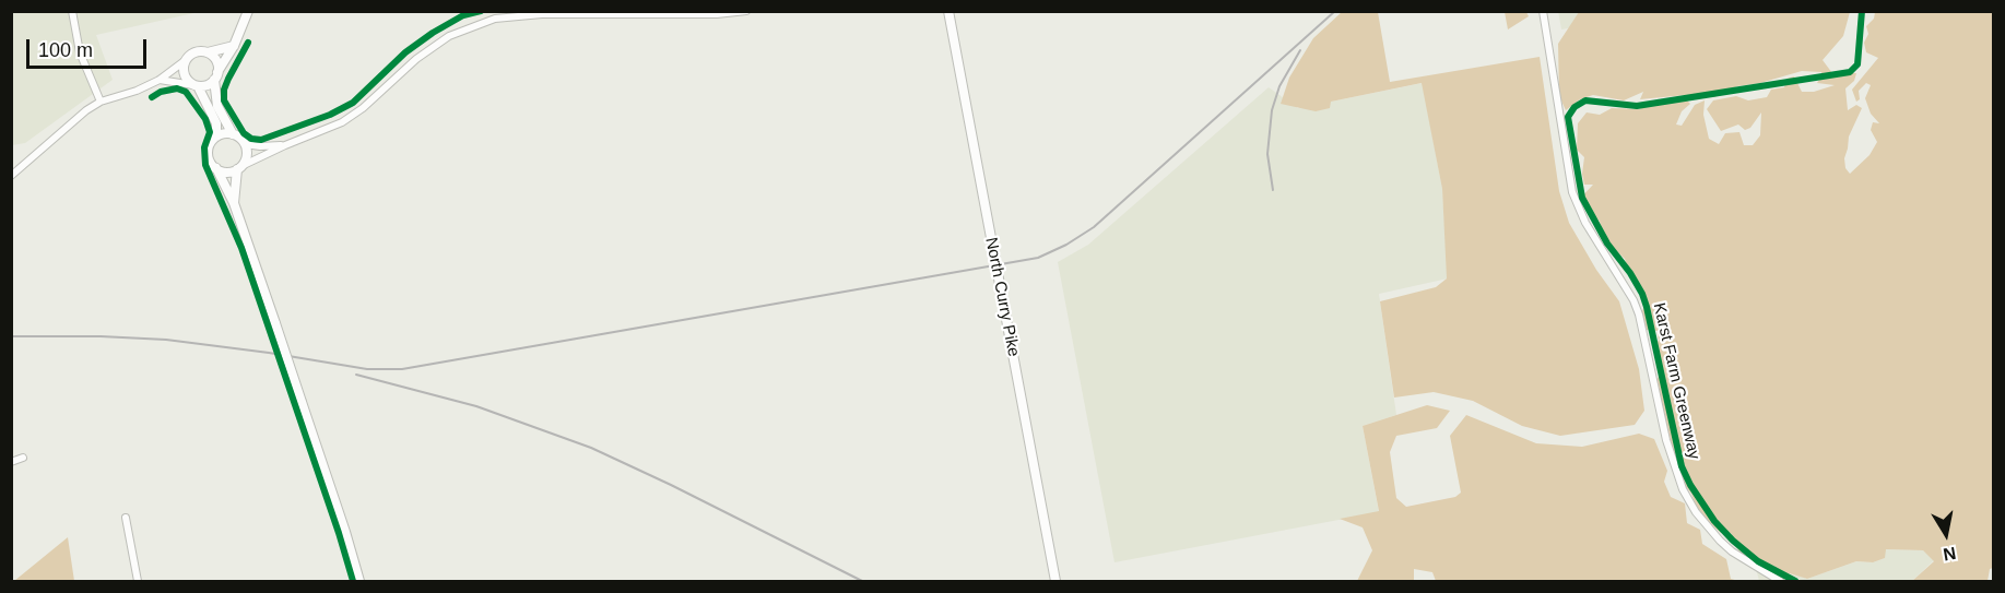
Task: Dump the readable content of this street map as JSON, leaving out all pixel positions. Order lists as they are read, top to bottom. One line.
{"streets":{"street":["North Curry Pike"],"cycle path":["Karst Farm Greenway"]},"scale_bar":"100 m","north":"bottom"}
